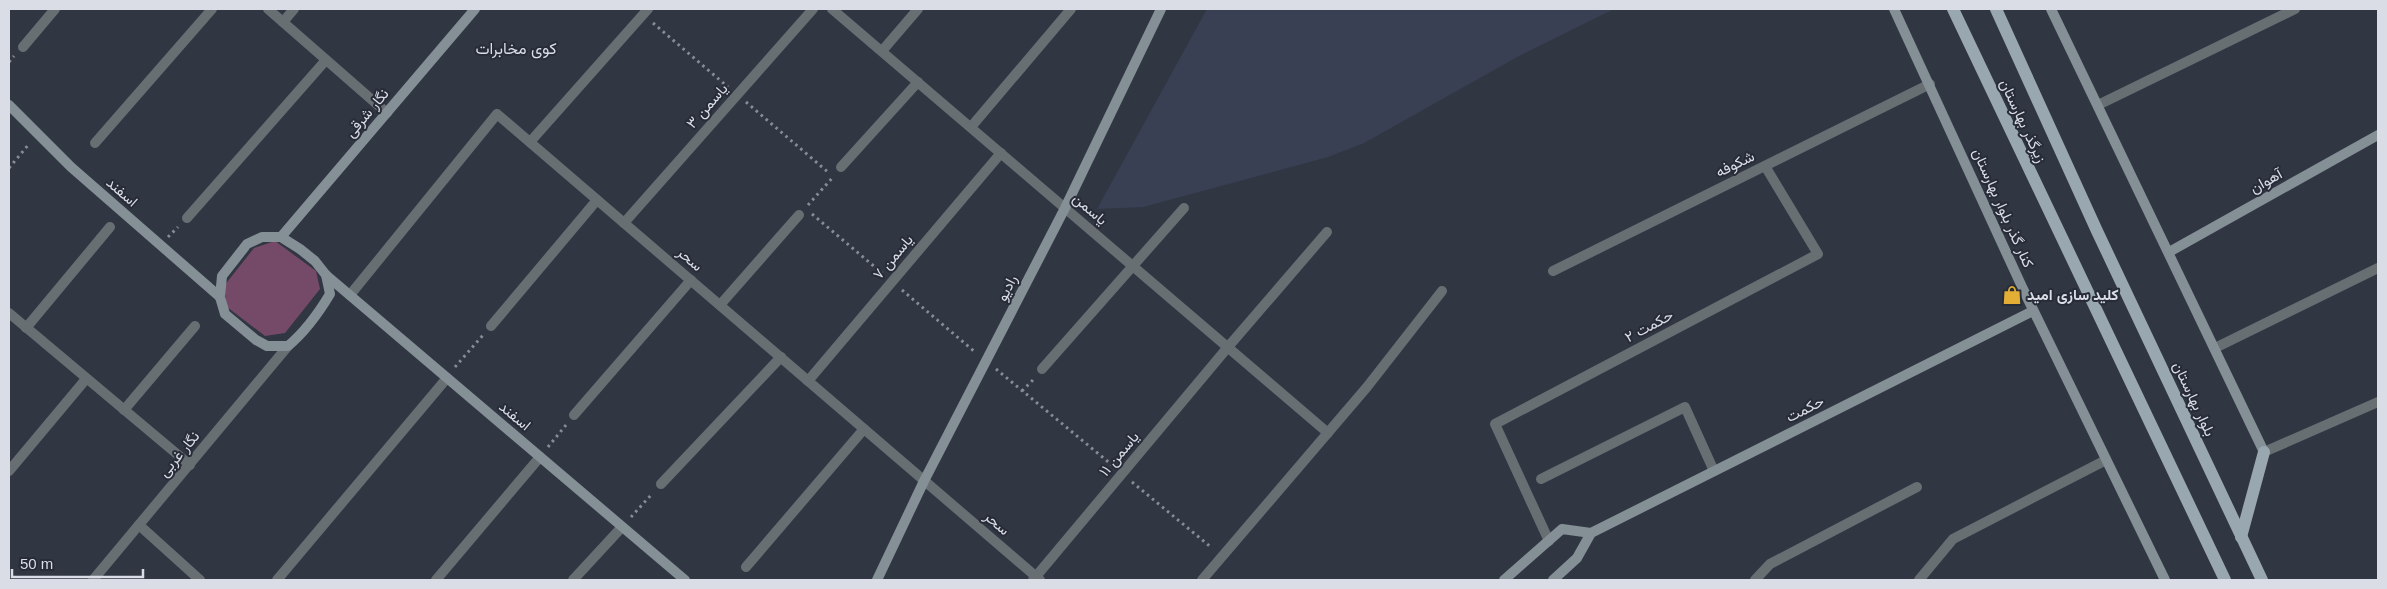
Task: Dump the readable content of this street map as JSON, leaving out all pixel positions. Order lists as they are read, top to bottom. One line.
{"streets":{"main road":["زیرگذر بهارستان","بلوار بهارستان"],"street":["یاسمن ۳","نگار شرقی","شکوفه","آهوان","اسفند","کنار گذر بلوار بهارستان","یاسمن","یاسمن ۷","سحر","رادیو","حکمت ۲","حکمت","نگار غربی","یاسمن ۱۱"]},"crossings":[["یاسمن ۳","سحر"],["نگار شرقی","اسفند"],["نگار شرقی","نگار غربی"],["زیرگذر بهارستان","بلوار بهارستان"],["شکوفه","کنار گذر بلوار بهارستان"],["شکوفه","حکمت ۲"],["اسفند","سحر"],["اسفند","نگار غربی"],["کنار گذر بلوار بهارستان","حکمت"],["یاسمن","یاسمن ۷"],["یاسمن","رادیو"],["یاسمن","یاسمن ۱۱"],["یاسمن ۷","سحر"],["سحر","رادیو"],["سحر","یاسمن ۱۱"]],"districts":["کوی مخابرات"],"places":{"shop":["کلید سازی امید"]},"scale_bar":"50 m"}
